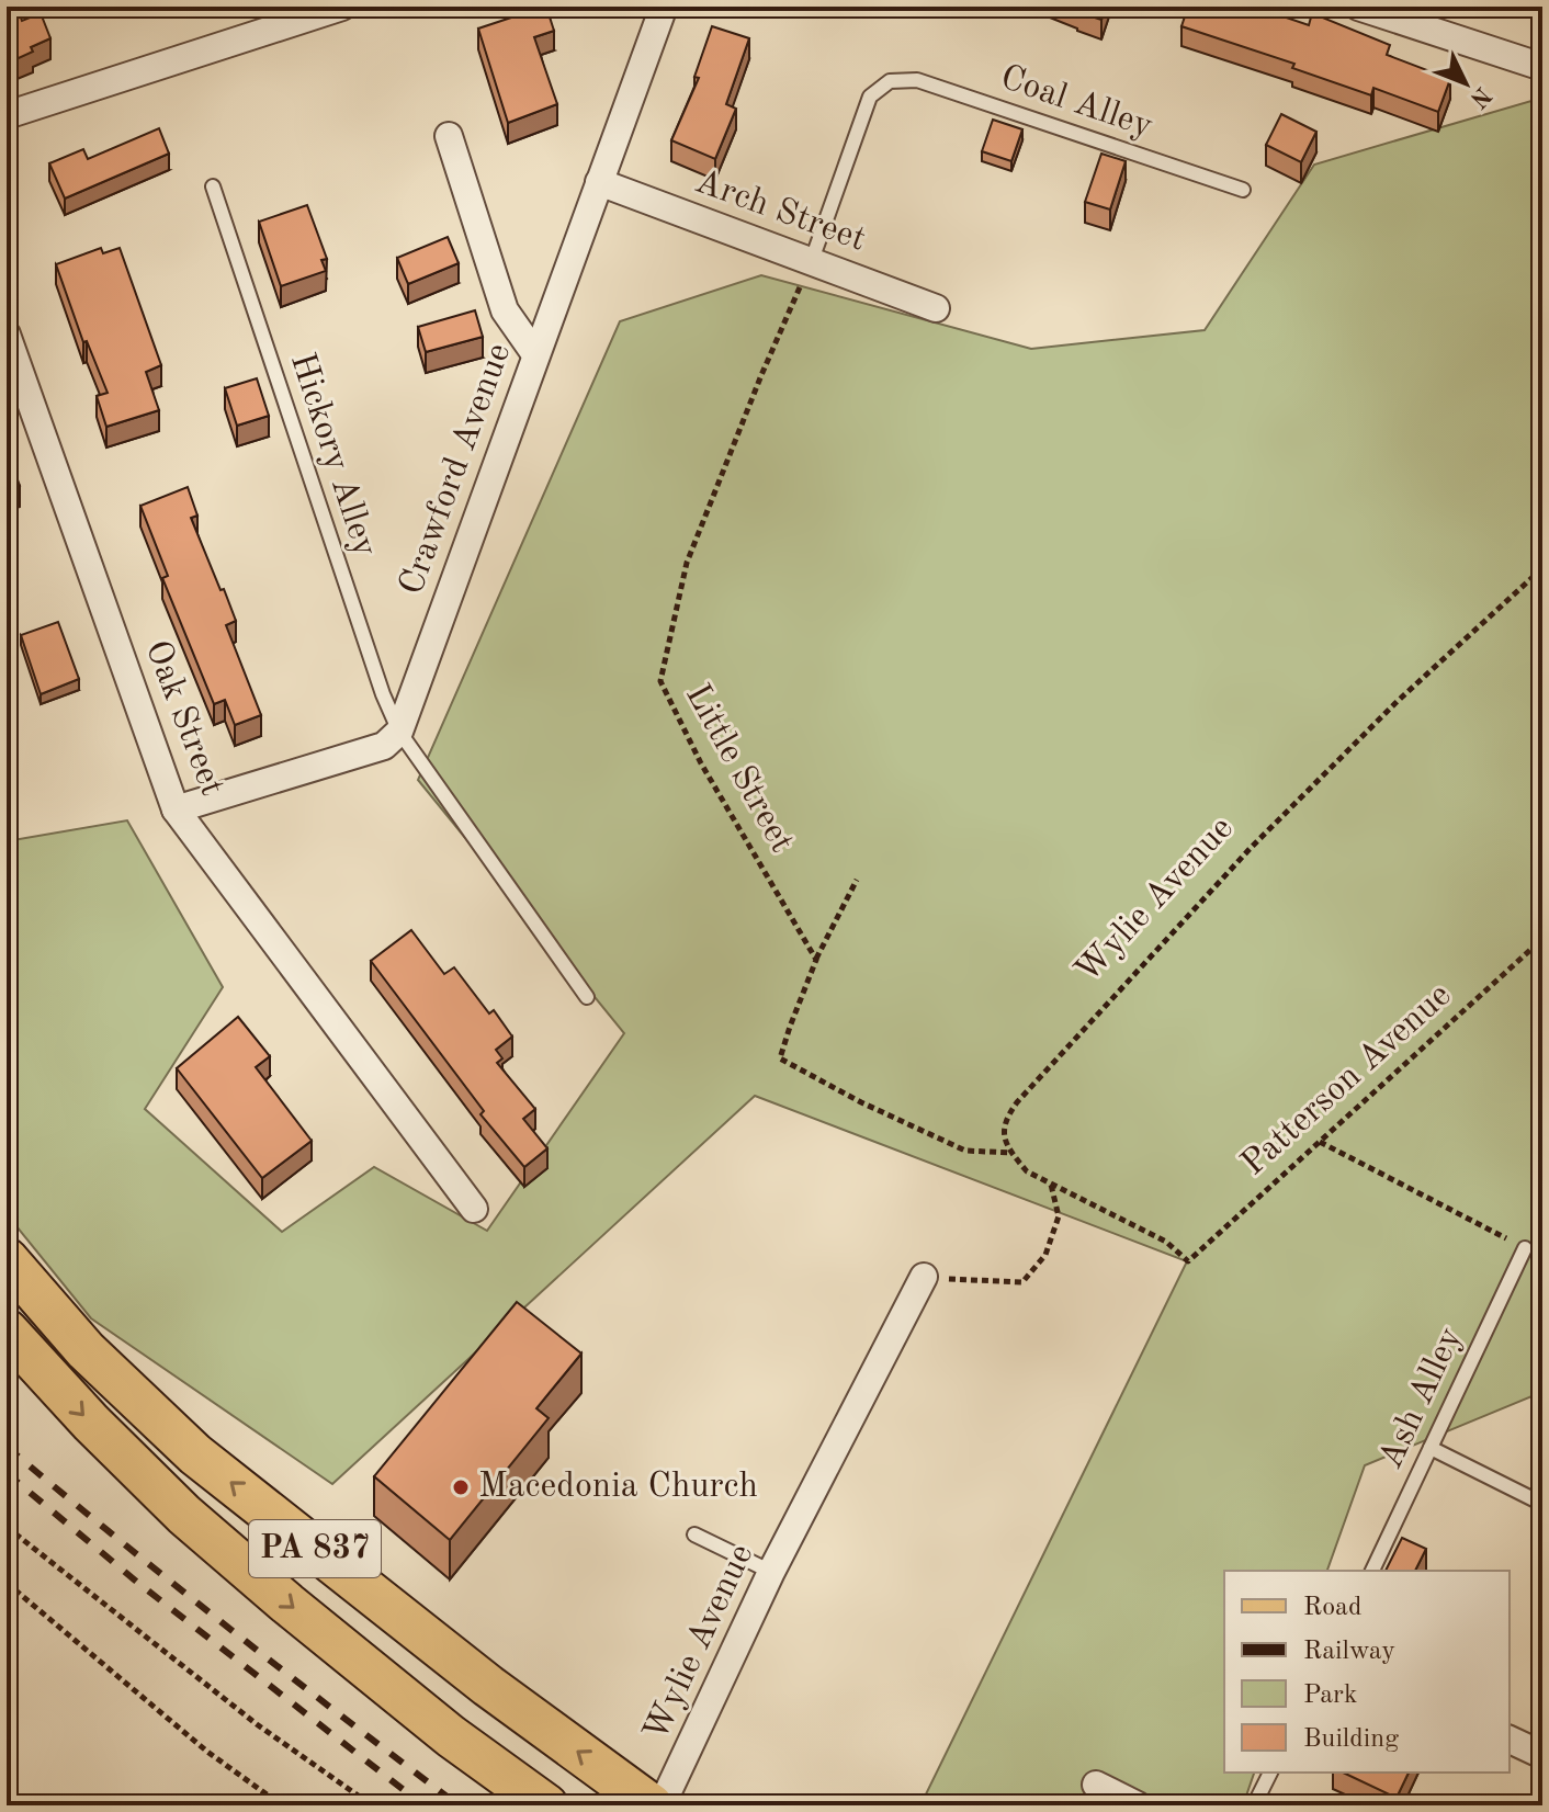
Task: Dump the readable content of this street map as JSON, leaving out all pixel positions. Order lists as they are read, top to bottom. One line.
{"streets":{"main road":["PA 837"],"street":["Arch Street","Crawford Avenue","Oak Street","Wylie Avenue"],"lane":["Coal Alley","Hickory Alley","Ash Alley"],"path":["Little Street","Patterson Avenue"]},"crossings":[["Coal Alley","Arch Street"],["Coal Alley","Little Street"],["Arch Street","Crawford Avenue"],["Arch Street","Little Street"],["Hickory Alley","Crawford Avenue"]],"places":["Macedonia Church"],"legend":["Road","Railway","Park","Building"],"north":"bottom right"}
